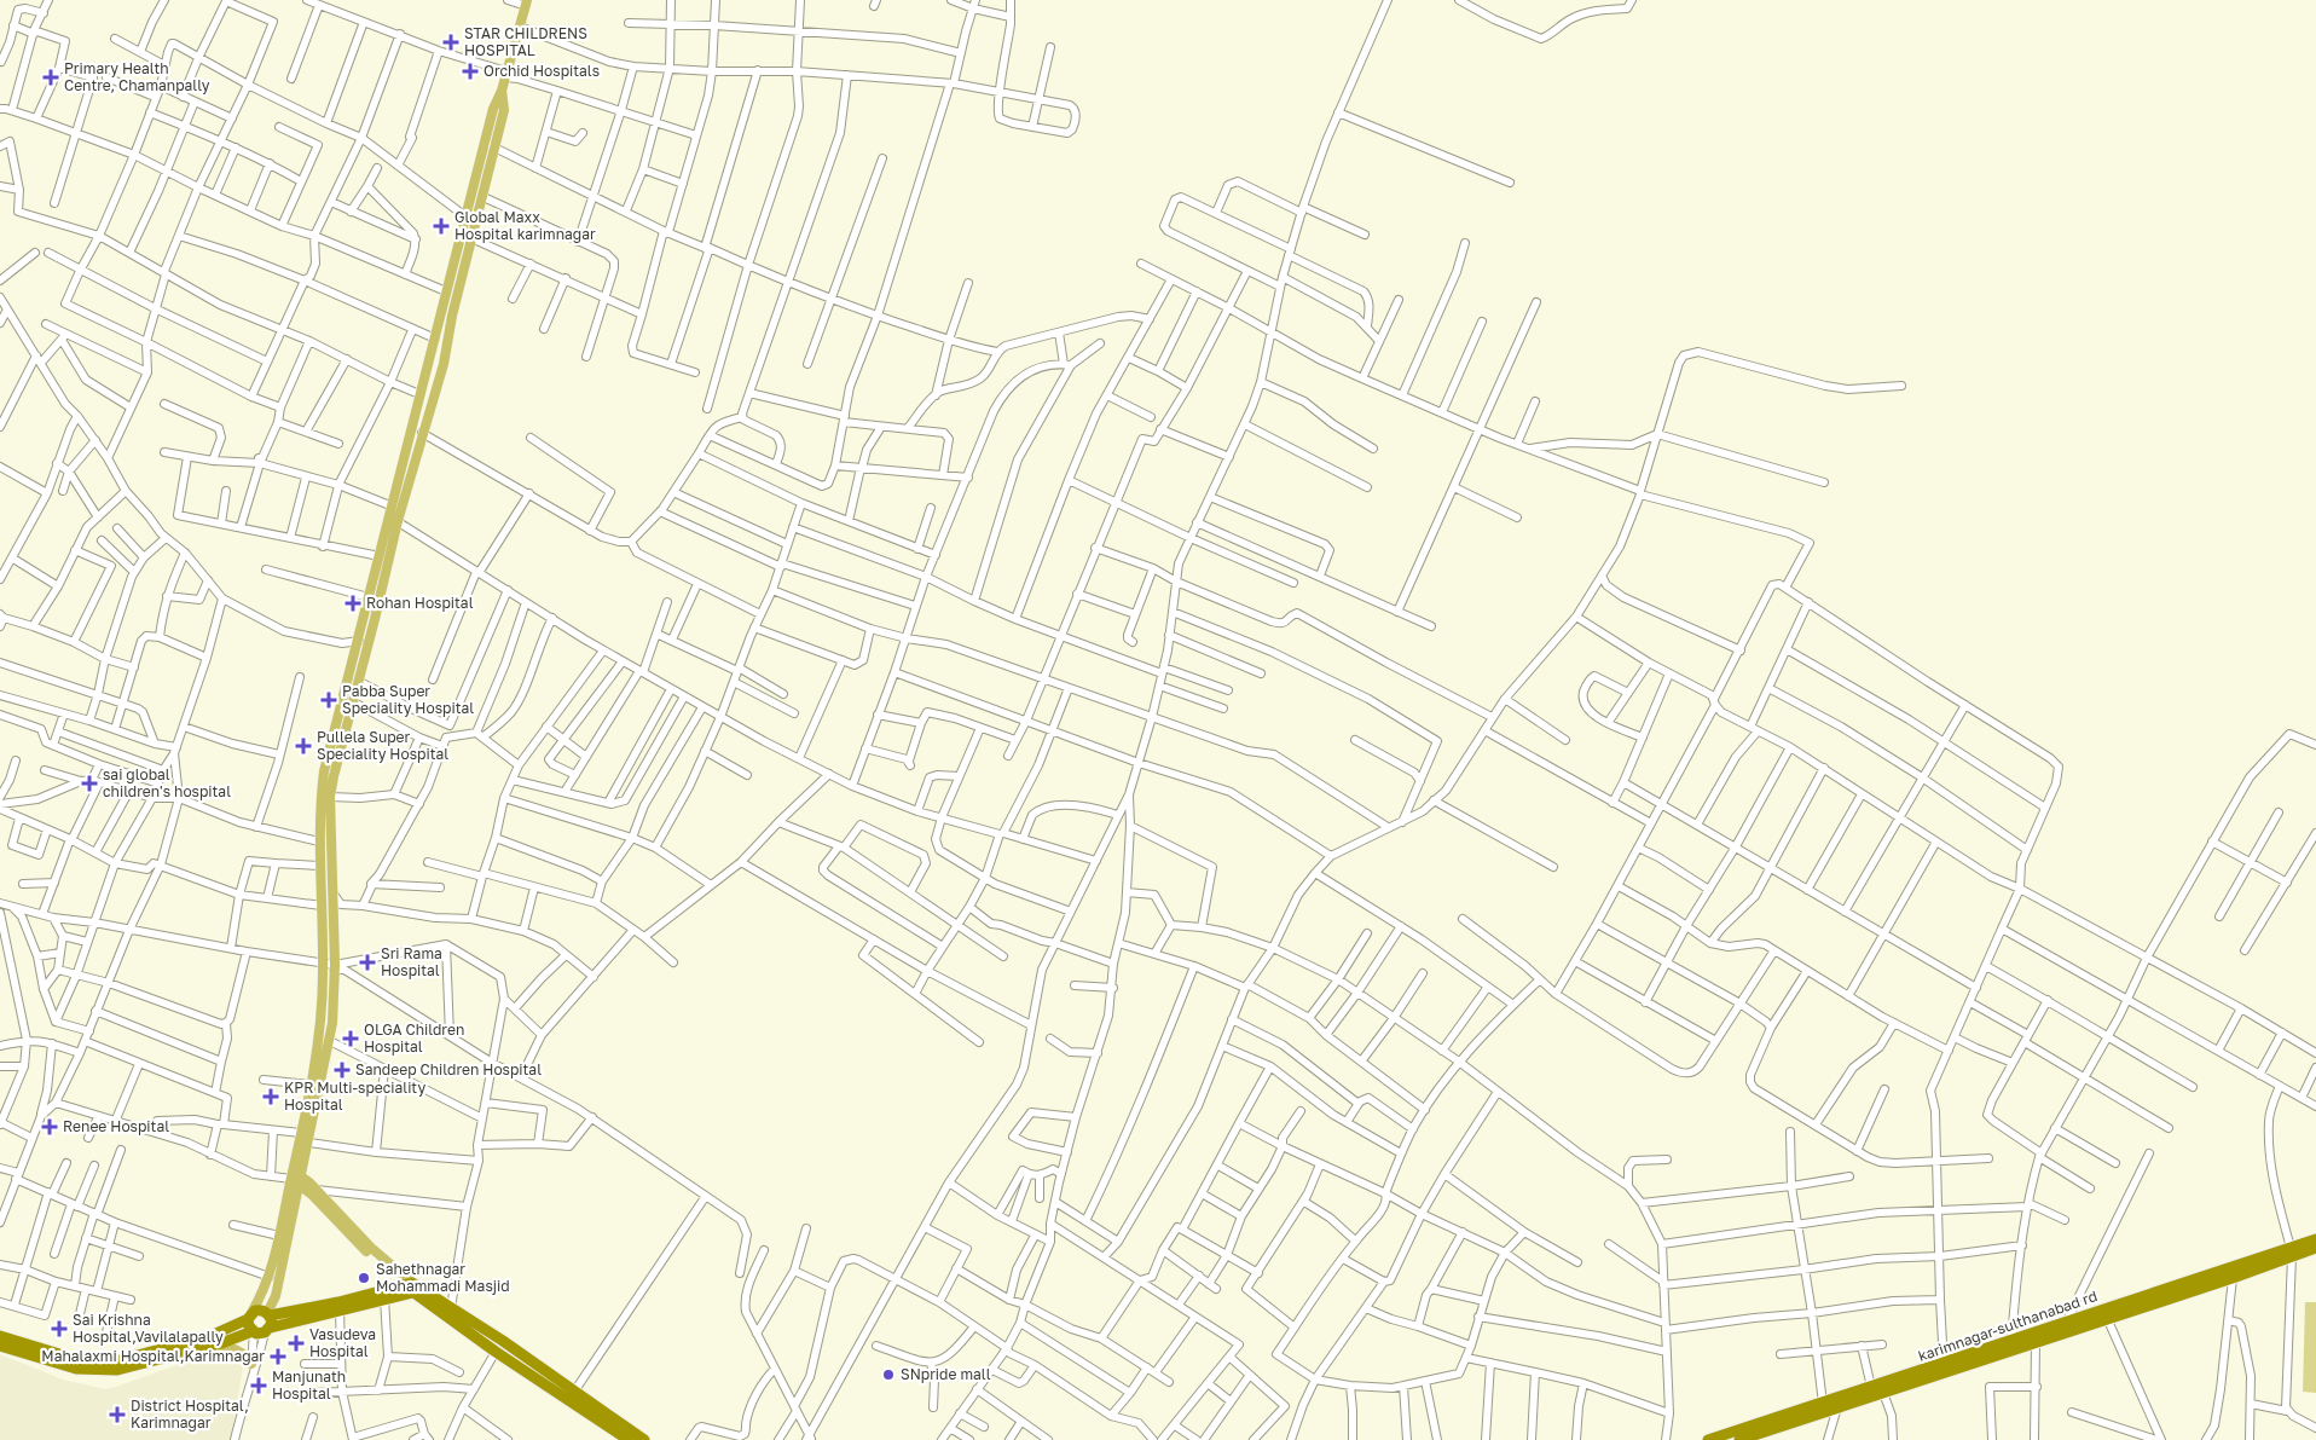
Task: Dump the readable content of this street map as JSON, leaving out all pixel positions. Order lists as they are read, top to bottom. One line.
{"streets":{"highway":["karimnagar-sulthanabad rd"]},"places":{"health":["STAR CHILDRENS HOSPITAL","Orchid Hospitals","Primary Health Centre, Chamanpally","Global Maxx Hospital karimnagar","Rohan Hospital","Pabba Super Speciality Hospital","Pullela Super Speciality Hospital","sai global children's hospital","Sri Rama Hospital","OLGA Children Hospital","Sandeep Children Hospital","KPR Multi-speciality Hospital","Renee Hospital","Sai Krishna Hospital,Vavilalapally","Vasudeva Hospital","Mahalaxmi Hospital,Karimnagar","Manjunath Hospital","District Hospital, Karimnagar"],"other":["Sahethnagar Mohammadi Masjid","SNpride mall"]}}
